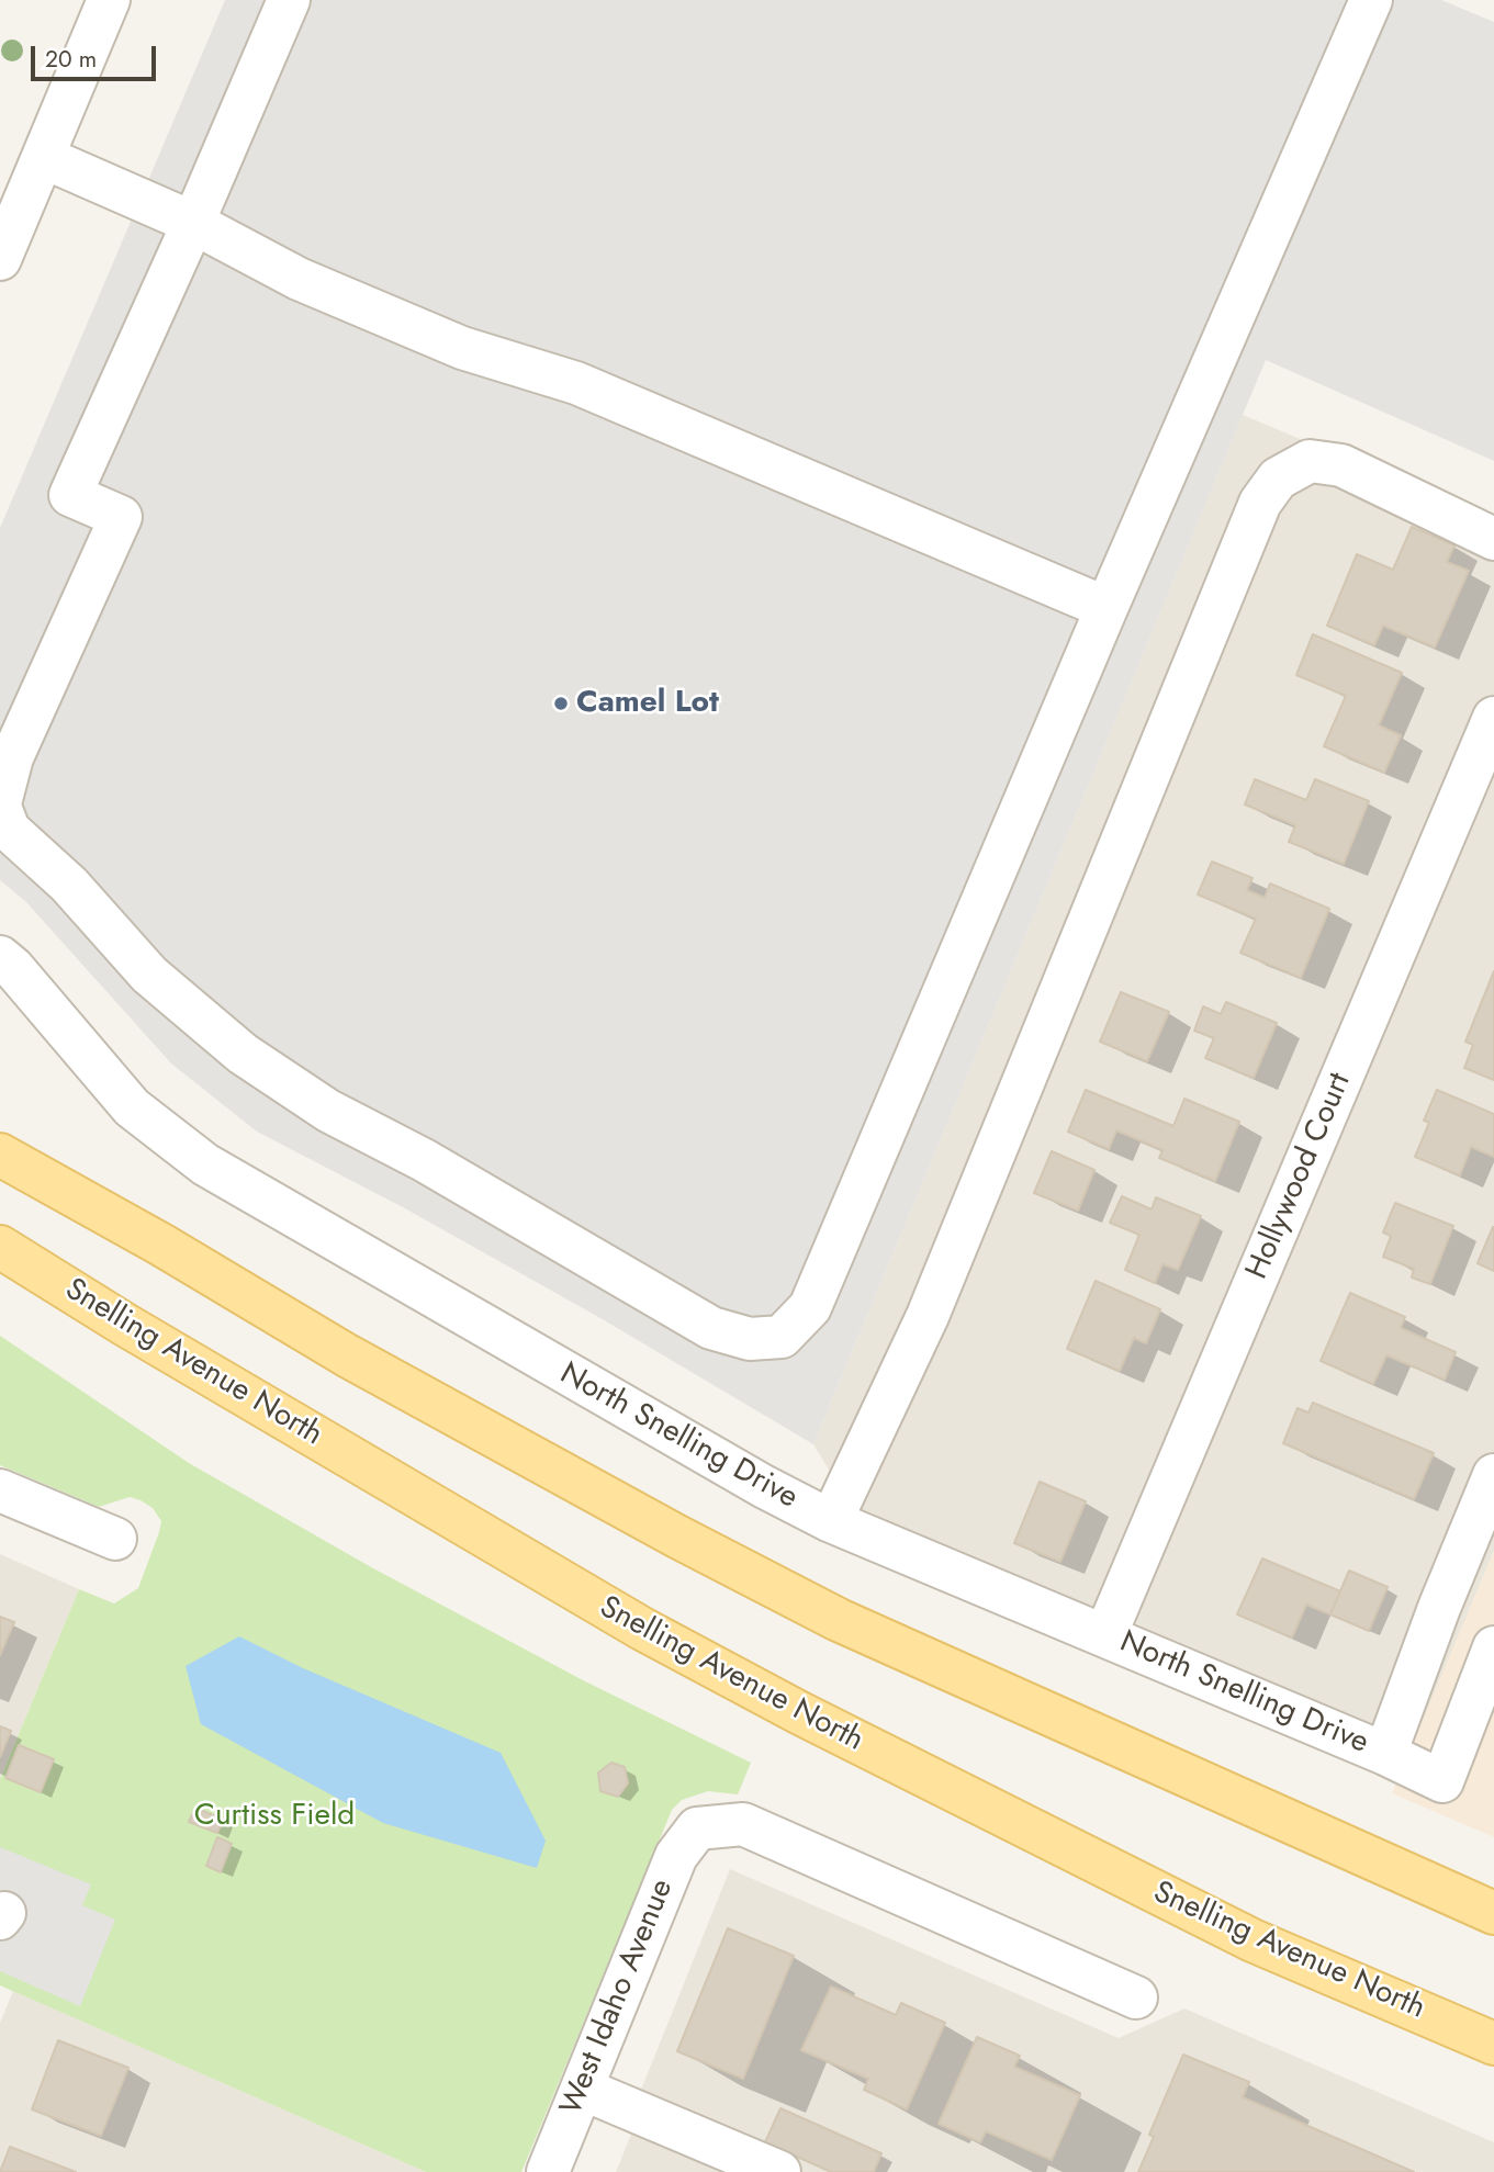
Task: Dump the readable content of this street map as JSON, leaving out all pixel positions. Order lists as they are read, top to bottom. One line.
{"streets":{"main road":["Snelling Avenue North"],"street":["Hollywood Court","North Snelling Drive","West Idaho Avenue"]},"crossings":[["Hollywood Court","North Snelling Drive"]],"parks":["Curtiss Field"],"places":["Camel Lot"],"scale_bar":"20 m"}
